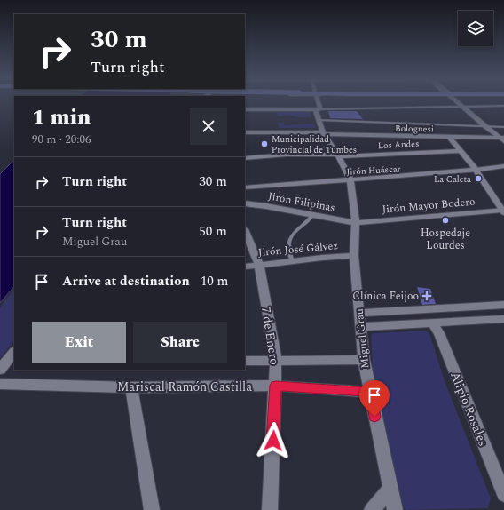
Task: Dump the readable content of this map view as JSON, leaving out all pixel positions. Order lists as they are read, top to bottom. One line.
{"streets":{"street":["Bolognesi","Los Andes","Jirón Huáscar","Jirón Filipinas","Jirón Mayor Bodero","Jirón José Gálvez","7 de Enero","Miguel Grau","Mariscal Ramón Castilla","Alipio Rosales"]},"crossings":[["Bolognesi","Miguel Grau"],["Los Andes","Miguel Grau"],["Jirón Huáscar","Miguel Grau"],["Jirón Filipinas","Jirón Mayor Bodero"],["Jirón Filipinas","Miguel Grau"],["Jirón Mayor Bodero","Miguel Grau"],["Jirón José Gálvez","7 de Enero"],["Jirón José Gálvez","Miguel Grau"],["7 de Enero","Mariscal Ramón Castilla"],["Miguel Grau","Mariscal Ramón Castilla"]],"places":{"other":["Municipalidad Provincial de Tumbes","La Caleta","Hospedaje Lourdes"],"health":["Clínica Feijoo"]},"page":{"turn":["30 m","Turn right"],"heading":["1 min","90 m · 20:06"],"list":[{"name":"Turn right","value":"30 m"},{"name":"Turn right","note":"Miguel Grau","value":"50 m"},{"name":"Arrive at destination","value":"10 m"}],"buttons":["Exit","Share"]}}
